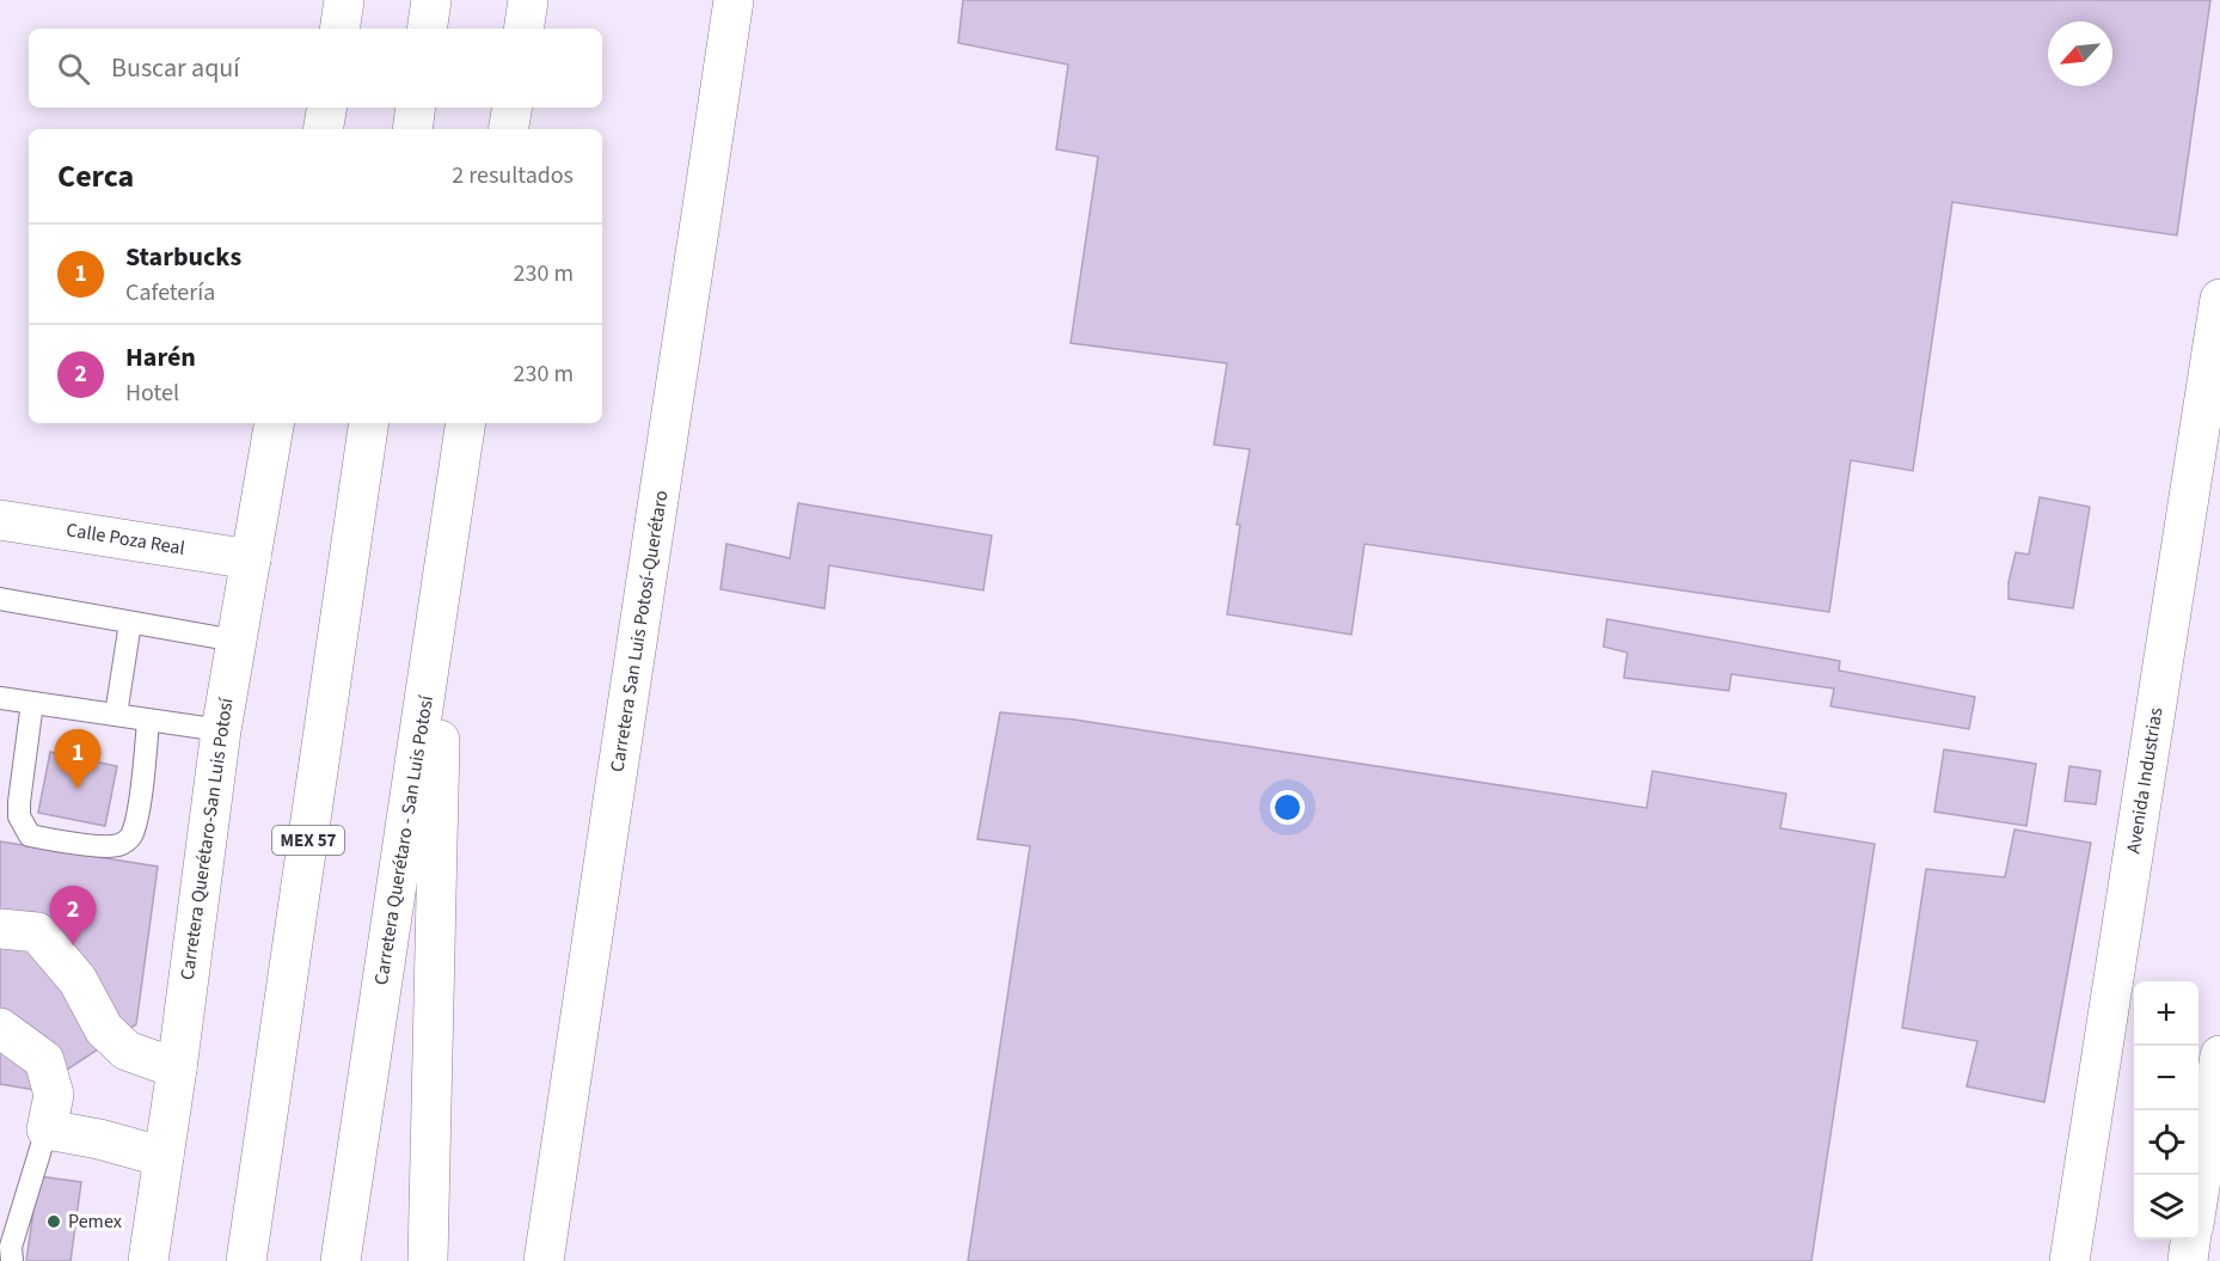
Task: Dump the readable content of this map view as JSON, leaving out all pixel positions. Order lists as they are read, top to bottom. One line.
{"streets":{"main road":["Calle Poza Real","Carretera San Luis Potosí-Querétaro","Avenida Industrias","Carretera Querétaro-San Luis Potosí","MEX 57","Carretera Querétaro - San Luis Potosí"]},"crossings":[["Calle Poza Real","Carretera Querétaro-San Luis Potosí"]],"places":["Pemex"],"north":"bottom left","page":{"search":"Buscar aquí","heading":["Cerca","2 resultados"],"list":[{"mark":"1","name":"Starbucks","note":"Cafetería","value":"230 m"},{"mark":"2","name":"Harén","note":"Hotel","value":"230 m"}],"pins":["1","2"],"map_buttons":["+","−"]}}
